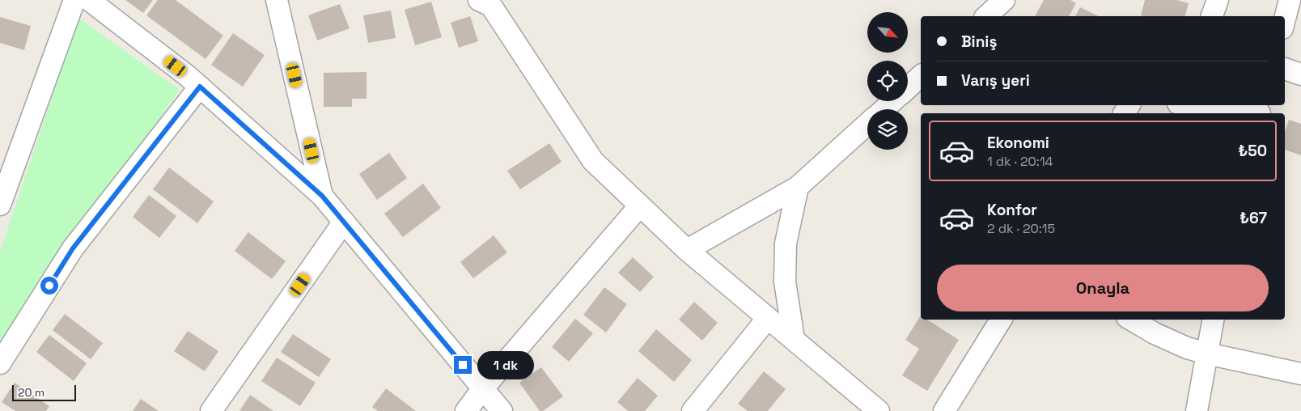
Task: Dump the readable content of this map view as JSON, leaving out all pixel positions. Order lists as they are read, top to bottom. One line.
{"scale_bar":"20 m","north":"bottom right","page":{"banner":["Biniş","Varış yeri"],"list":[{"name":"Ekonomi","note":"1 dk · 20:14","value":"₺50"},{"name":"Konfor","note":"2 dk · 20:15","value":"₺67"}],"buttons":"Onayla","bubble":"1 dk","scale":"20 m"}}
